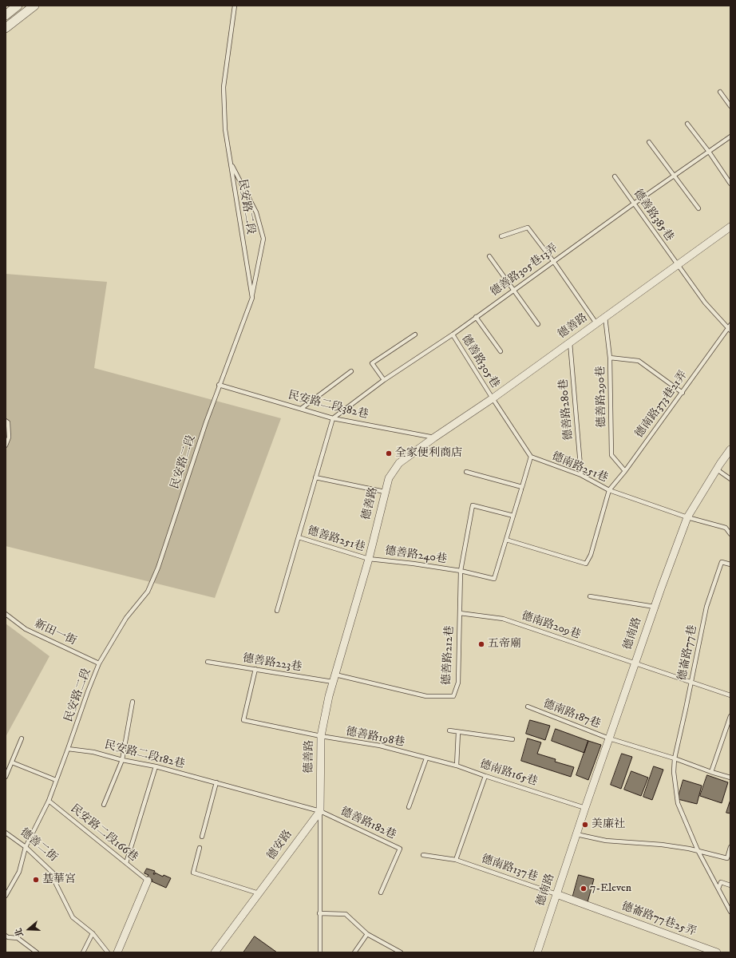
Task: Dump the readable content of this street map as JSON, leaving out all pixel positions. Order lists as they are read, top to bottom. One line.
{"streets":{"street":["德善路","德南路","德安路","德崙路77巷25弄"],"lane":["民安路二段","德善路385巷","德善路305巷13弄","德善路305巷","德善路290巷","德南路373巷21弄","民安路二段382巷","德善路280巷","德南路251巷","德善路251巷","德善路240巷","德南路209巷","新田一街","德崙路77巷","德善路212巷","德善路223巷","德南路187巷","德善路198巷","民安路二段182巷","德南路165巷","德善路182巷","民安路二段166巷","德善二街","德南路137巷"]},"crossings":[["民安路二段","民安路二段382巷"],["民安路二段","新田一街"],["民安路二段","民安路二段182巷"],["民安路二段","民安路二段166巷"],["民安路二段","德善二街"],["德善路385巷","德善路305巷13弄"],["德善路385巷","德善路"],["德善路385巷","德南路373巷21弄"],["德善路305巷13弄","德善路305巷"],["德善路305巷13弄","民安路二段382巷"],["德善路","德善路305巷"],["德善路","德善路290巷"],["德善路","民安路二段382巷"],["德善路","德善路280巷"],["德善路","德善路251巷"],["德善路","德善路240巷"],["德善路","德善路212巷"],["德善路","德善路223巷"],["德善路","德善路198巷"],["德善路","民安路二段182巷"],["德善路","德善路182巷"],["德善路","德安路"],["德善路290巷","德南路373巷21弄"],["德南路373巷21弄","德南路251巷"],["德善路280巷","德南路251巷"],["德南路251巷","德南路"],["德善路251巷","德善路240巷"],["德善路240巷","德善路212巷"],["德南路209巷","德南路"],["德南路209巷","德崙路77巷"],["德南路209巷","德善路212巷"],["德南路","德南路187巷"],["德南路","德南路165巷"],["德南路","德南路137巷"],["德南路","德崙路77巷25弄"],["德崙路77巷","德南路187巷"],["德善路223巷","德善路198巷"],["德善路198巷","德南路165巷"],["民安路二段182巷","德善路182巷"],["民安路二段182巷","德安路"],["德善路182巷","德安路"],["德南路137巷","德崙路77巷25弄"]],"places":["全家便利商店","五帝廟","美廉社","基華宮","7-Eleven"],"north":"left"}
